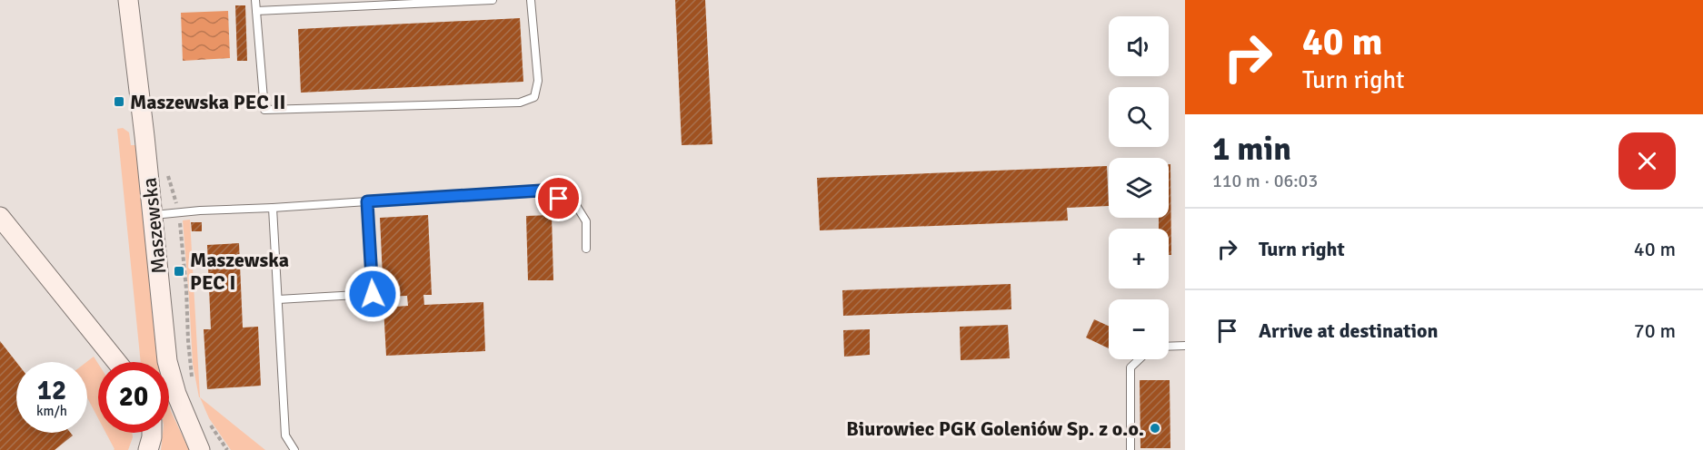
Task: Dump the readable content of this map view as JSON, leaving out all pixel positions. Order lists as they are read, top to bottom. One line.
{"streets":{"street":["Maszewska"]},"places":{"transit":["Maszewska PEC II","Maszewska PEC I"],"other":["Biurowiec PGK Goleniów Sp. z o.o."]},"page":{"turn":["40 m","Turn right"],"map_buttons":["+","−"],"heading":["1 min","110 m · 06:03"],"list":[{"name":"Turn right","value":"40 m"},{"name":"Arrive at destination","value":"70 m"}],"speed":"12 km/h","limit":"20"}}
